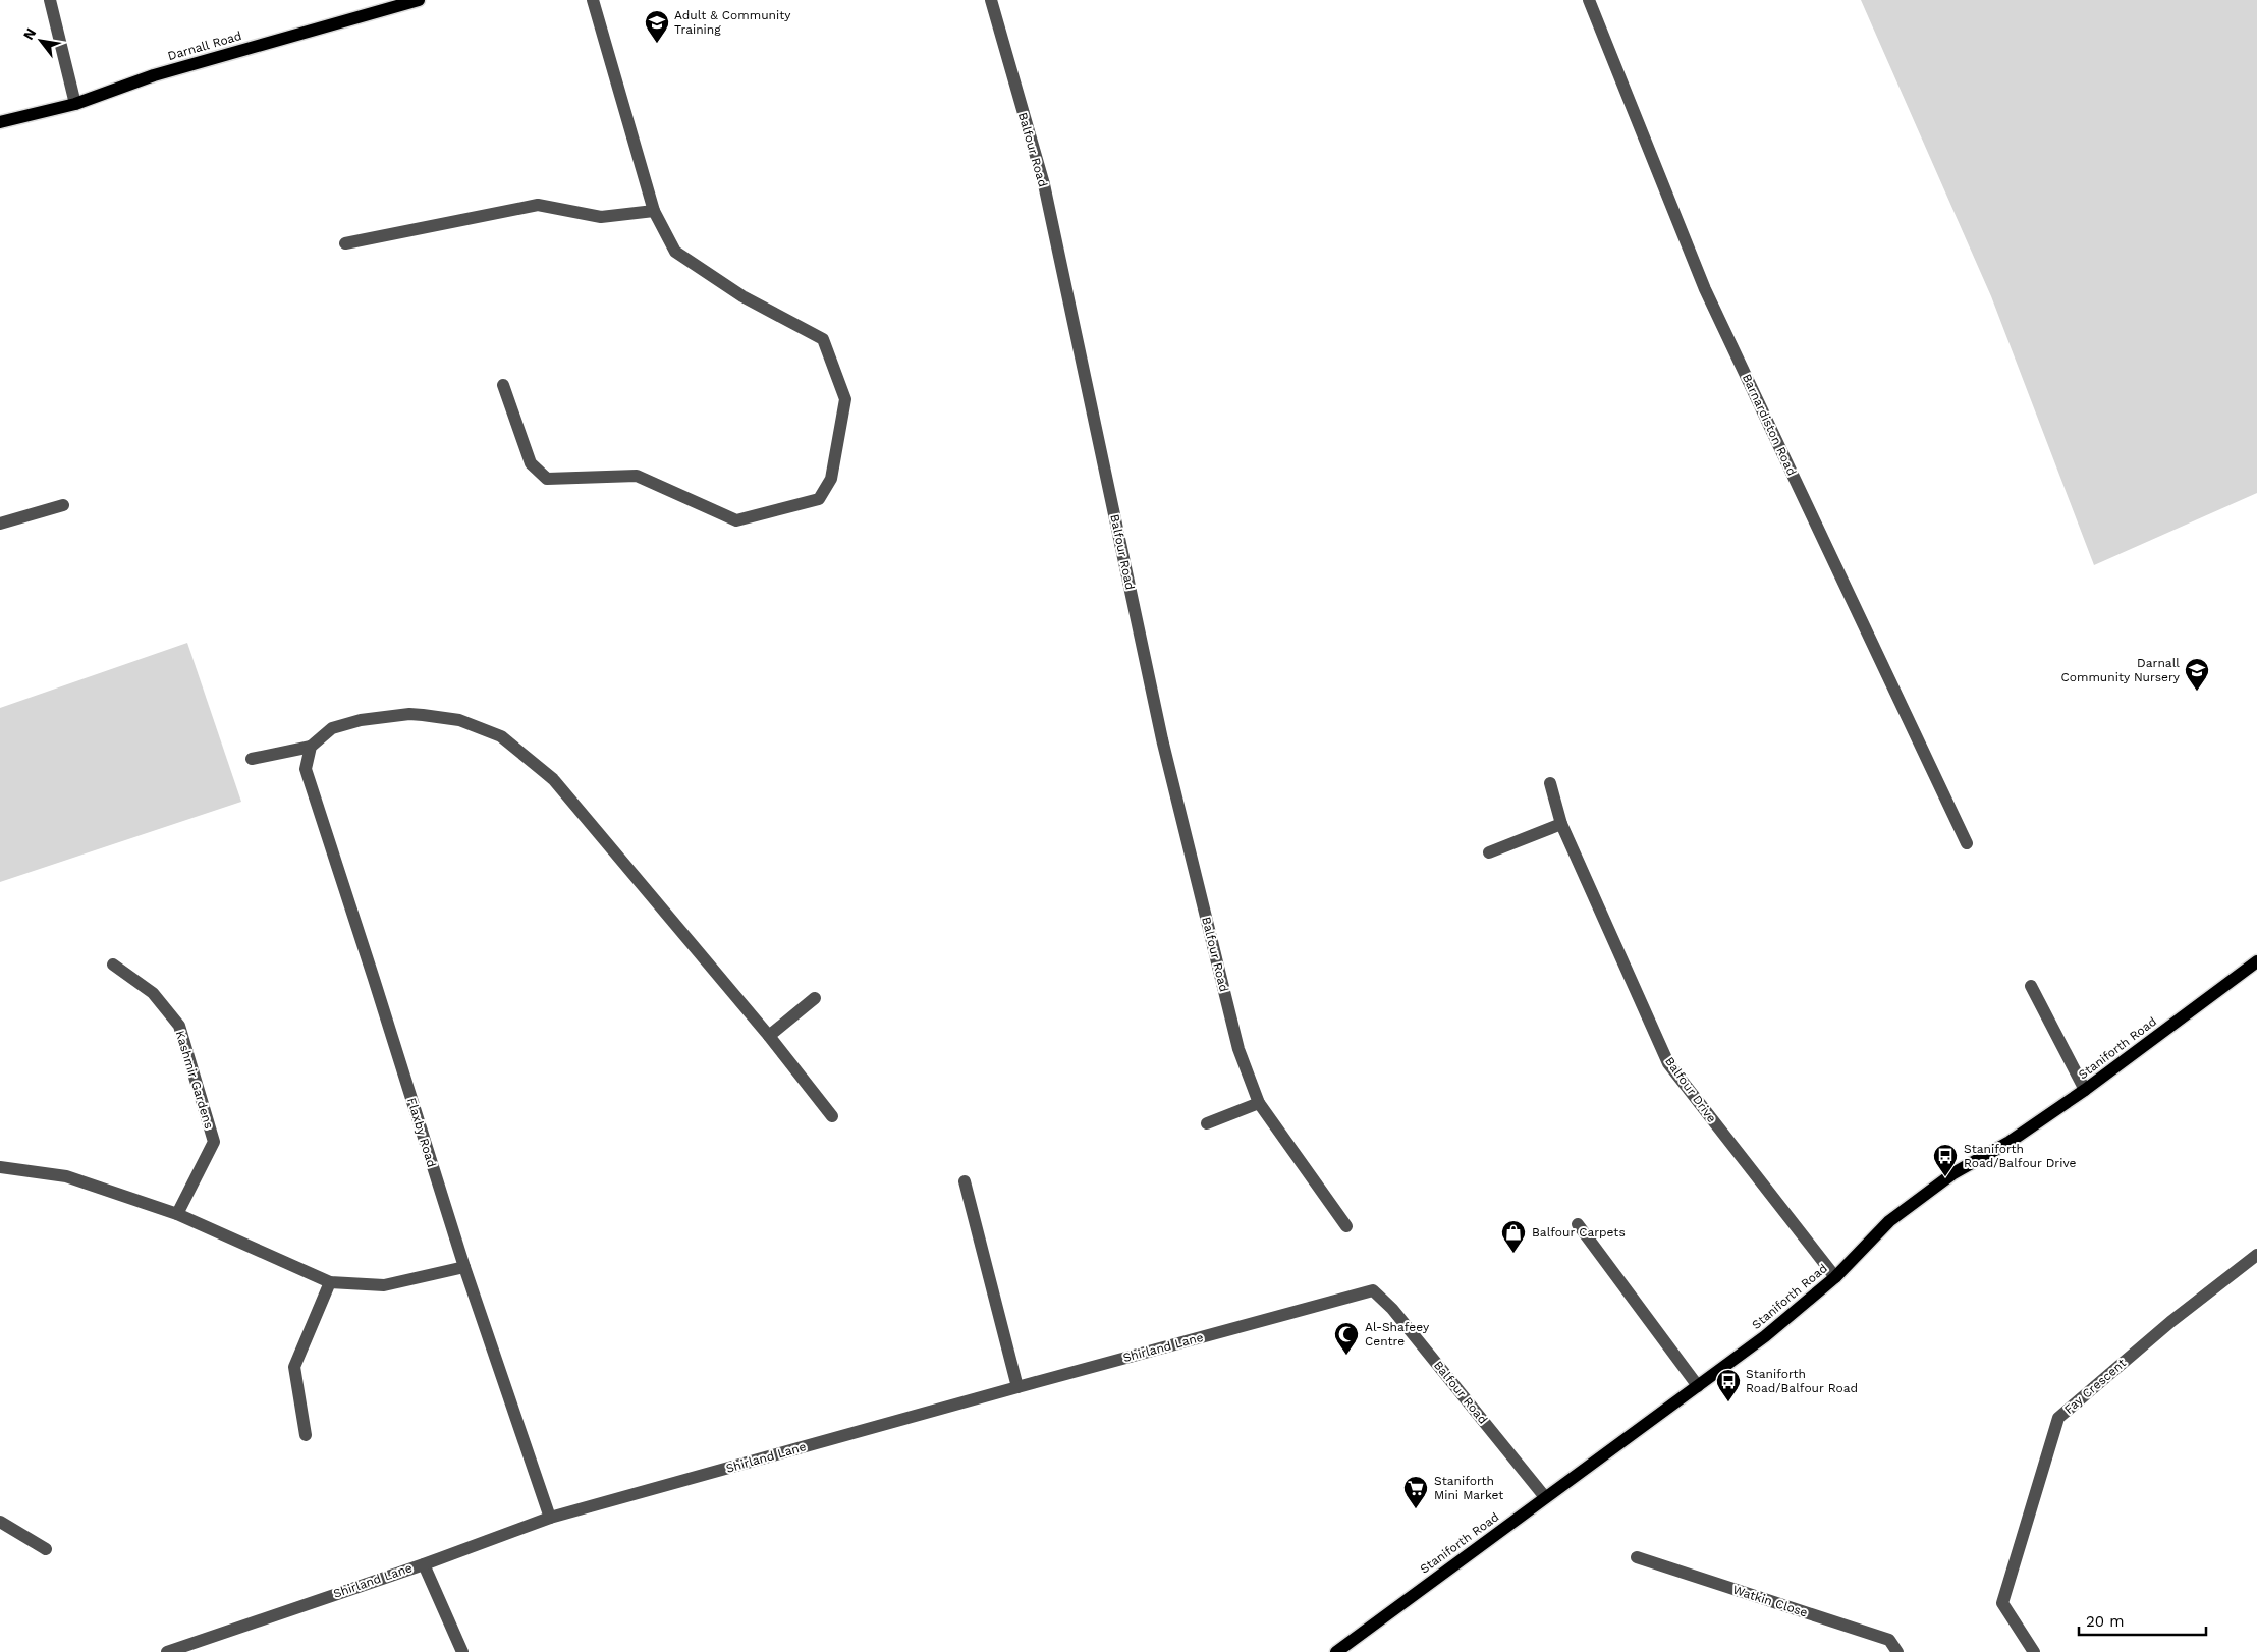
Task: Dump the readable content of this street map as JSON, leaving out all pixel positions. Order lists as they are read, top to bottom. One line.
{"streets":{"main road":["Darnall Road","Staniforth Road"],"street":["Balfour Road","Barnardiston Road","Kashmir Gardens","Balfour Drive","Flaxby Road","Shirland Lane","Fay Crescent","Watkin Close"]},"crossings":[["Balfour Road","Staniforth Road"],["Balfour Road","Shirland Lane"],["Staniforth Road","Balfour Drive"],["Flaxby Road","Shirland Lane"]],"places":{"school or university":["Adult & Community Training","Darnall Community Nursery"],"bus stop":["Staniforth Road/Balfour Drive","Staniforth Road/Balfour Road"],"shop":["Balfour Carpets"],"mosque":["Al-Shafeey Centre"],"supermarket":["Staniforth Mini Market"]},"scale_bar":"20 m","north":"top left"}
